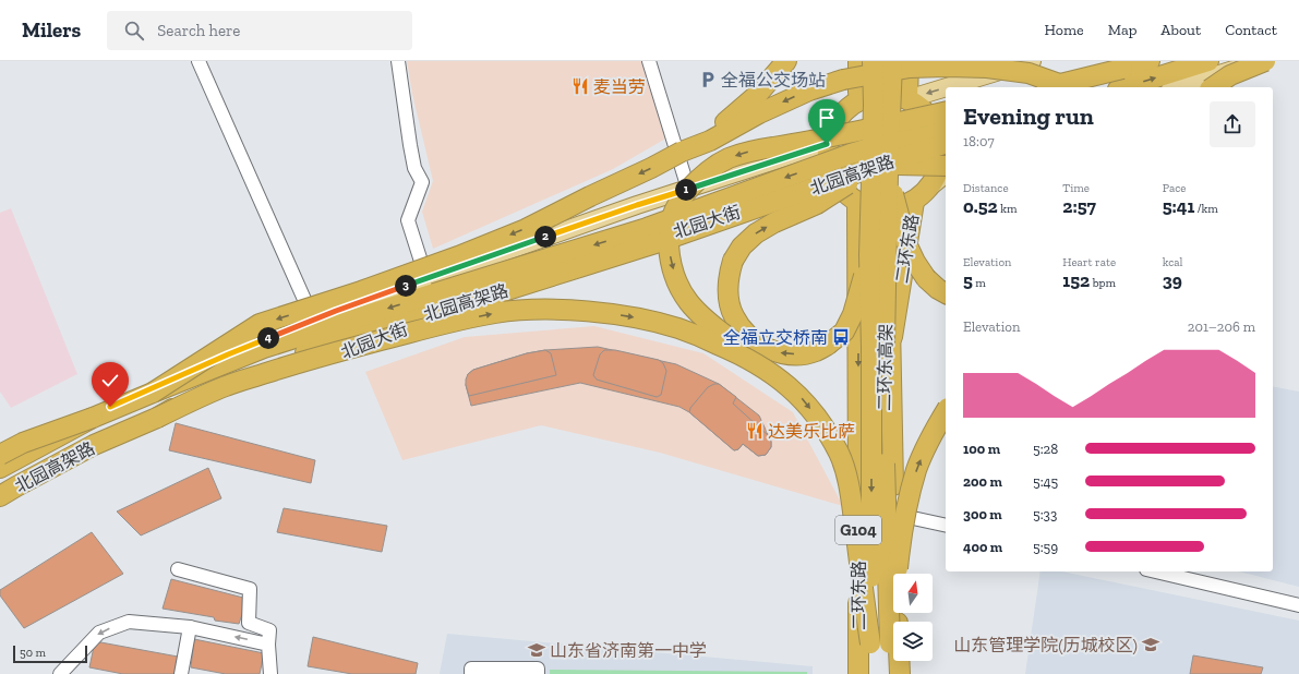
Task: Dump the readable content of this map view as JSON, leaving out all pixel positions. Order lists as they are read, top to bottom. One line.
{"streets":{"highway":["北园高架路","二环东路","二环东高架","G104"],"main road":["北园大街"]},"crossings":[["北园高架路","二环东高架"],["北园大街","二环东路"],["北园大街","G104"],["二环东路","G104"]],"places":{"parking":["全福公交场站"],"restaurant":["麦当劳","达美乐比萨"],"bus stop":["全福立交桥南"],"school or university":["山东管理学院(历城校区)","山东省济南第一中学"]},"scale_bar":"50 m","north":"top","page":{"header":"Milers","search":"Search here","nav":["Home","Map","About","Contact"],"heading":["Evening run","18:07"],"stats":[["Distance","0.52 km"],["Time","2:57"],["Pace","5:41 /km"],["Elevation","5 m"],["Heart rate","152 bpm"],["kcal","39"]],"pins":["1","2","3","4"],"chart":["Elevation","201–206 m"],"list":[{"name":"100 m","note":"5:28"},{"name":"200 m","note":"5:45"},{"name":"300 m","note":"5:33"},{"name":"400 m","note":"5:59"}],"scale":"50 m"}}
